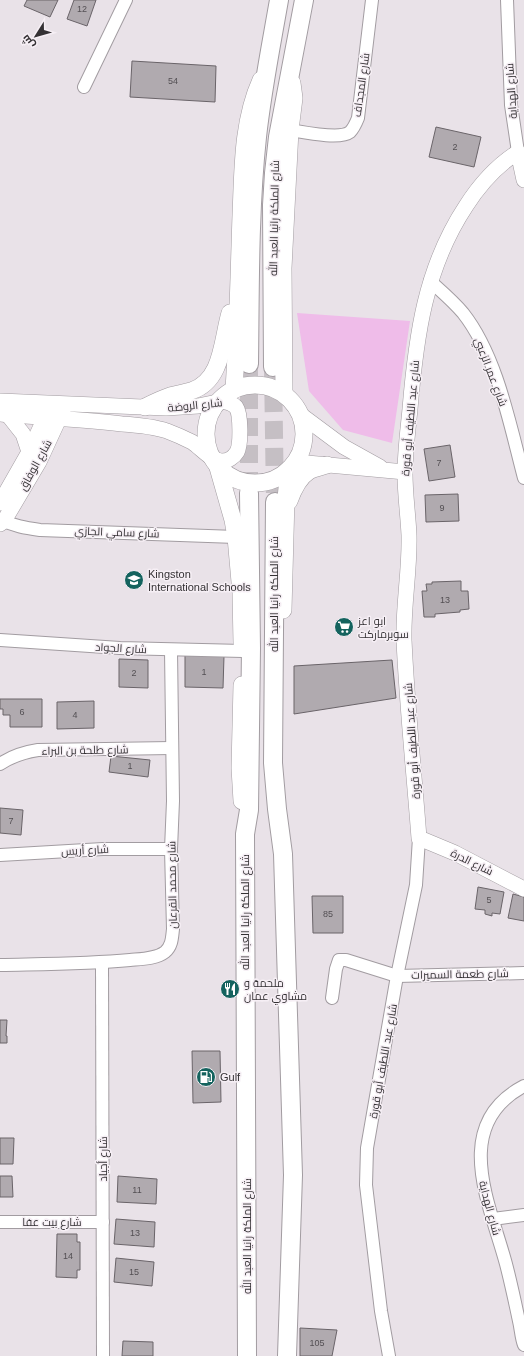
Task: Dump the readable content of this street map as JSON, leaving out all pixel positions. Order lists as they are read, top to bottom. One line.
{"streets":{"main road":["شارع الملكة رانيا العبد الله"],"street":["شارع المجداف","شارع الهداية","شارع عمر الزعبي","شارع الروضة","شارع عبد اللطيف أبو قورة","شارع الوفاق","شارع سامي الجازي","شارع الجواد","شارع طلحة بن البراء","شارع أريس","شارع الدرة","شارع محمد القرعان","شارع طعمة السميرات","شارع أجياد","شارع بيت عفا"]},"crossings":[["شارع الهداية","شارع عبد اللطيف أبو قورة"],["شارع عمر الزعبي","شارع عبد اللطيف أبو قورة"],["شارع الروضة","شارع الوفاق"],["شارع عبد اللطيف أبو قورة","شارع الدرة"],["شارع عبد اللطيف أبو قورة","شارع طعمة السميرات"],["شارع الوفاق","شارع سامي الجازي"],["شارع الجواد","شارع محمد القرعان"],["شارع طلحة بن البراء","شارع محمد القرعان"],["شارع أريس","شارع محمد القرعان"],["شارع محمد القرعان","شارع أجياد"],["شارع أجياد","شارع بيت عفا"]],"places":{"school or university":["Kingston International Schools"],"supermarket":["ابو اعز سوبرماركت"],"restaurant":["ملحمة و مشاوي عمان"],"fuel station":["Gulf"]},"house_numbers":["12","54","2","7","9","13","1","2","6","4","1","7","5","85","11","13","14","15","105"],"north":"bottom left"}
